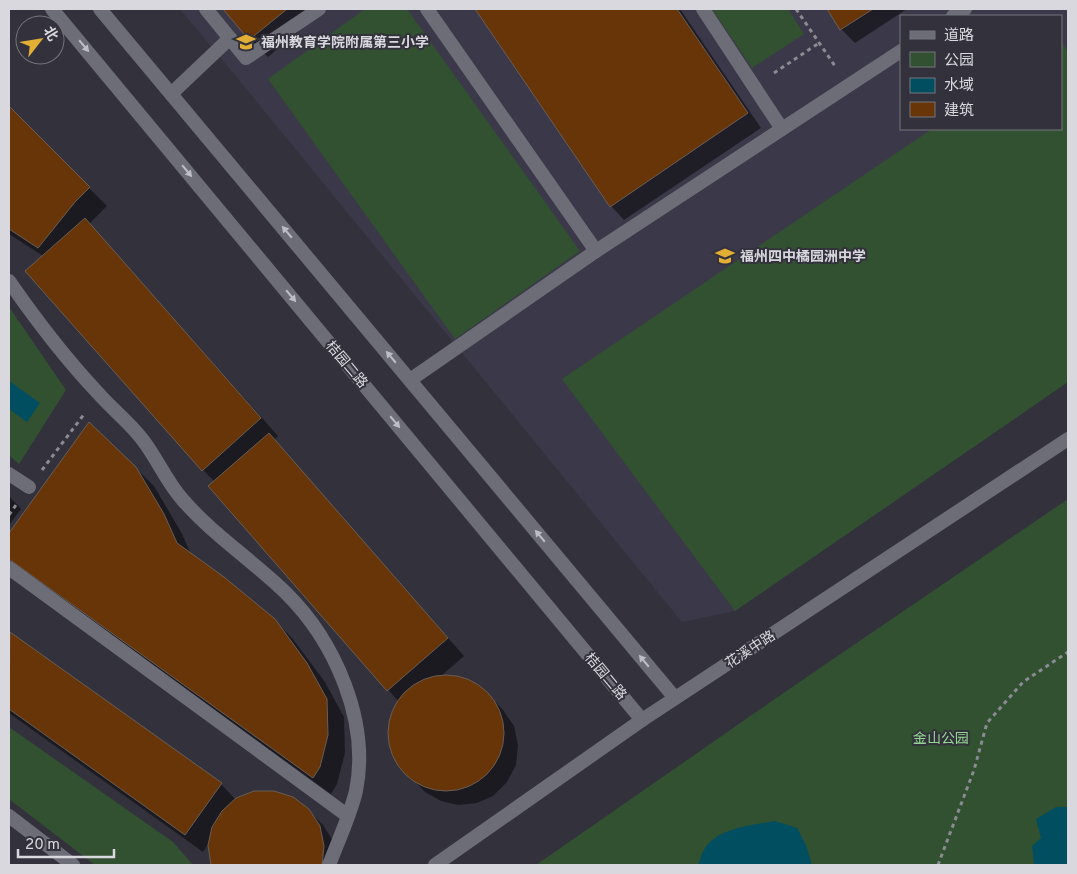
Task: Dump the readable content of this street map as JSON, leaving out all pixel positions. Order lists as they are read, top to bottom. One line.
{"streets":{"street":["桔园二路","花溪中路"]},"crossings":[["桔园二路","花溪中路"]],"parks":["金山公园"],"places":{"school or university":["福州教育学院附属第三小学","福州四中橘园洲中学"]},"legend":["道路","公园","水域","建筑"],"scale_bar":"20 m","north":"top right"}
